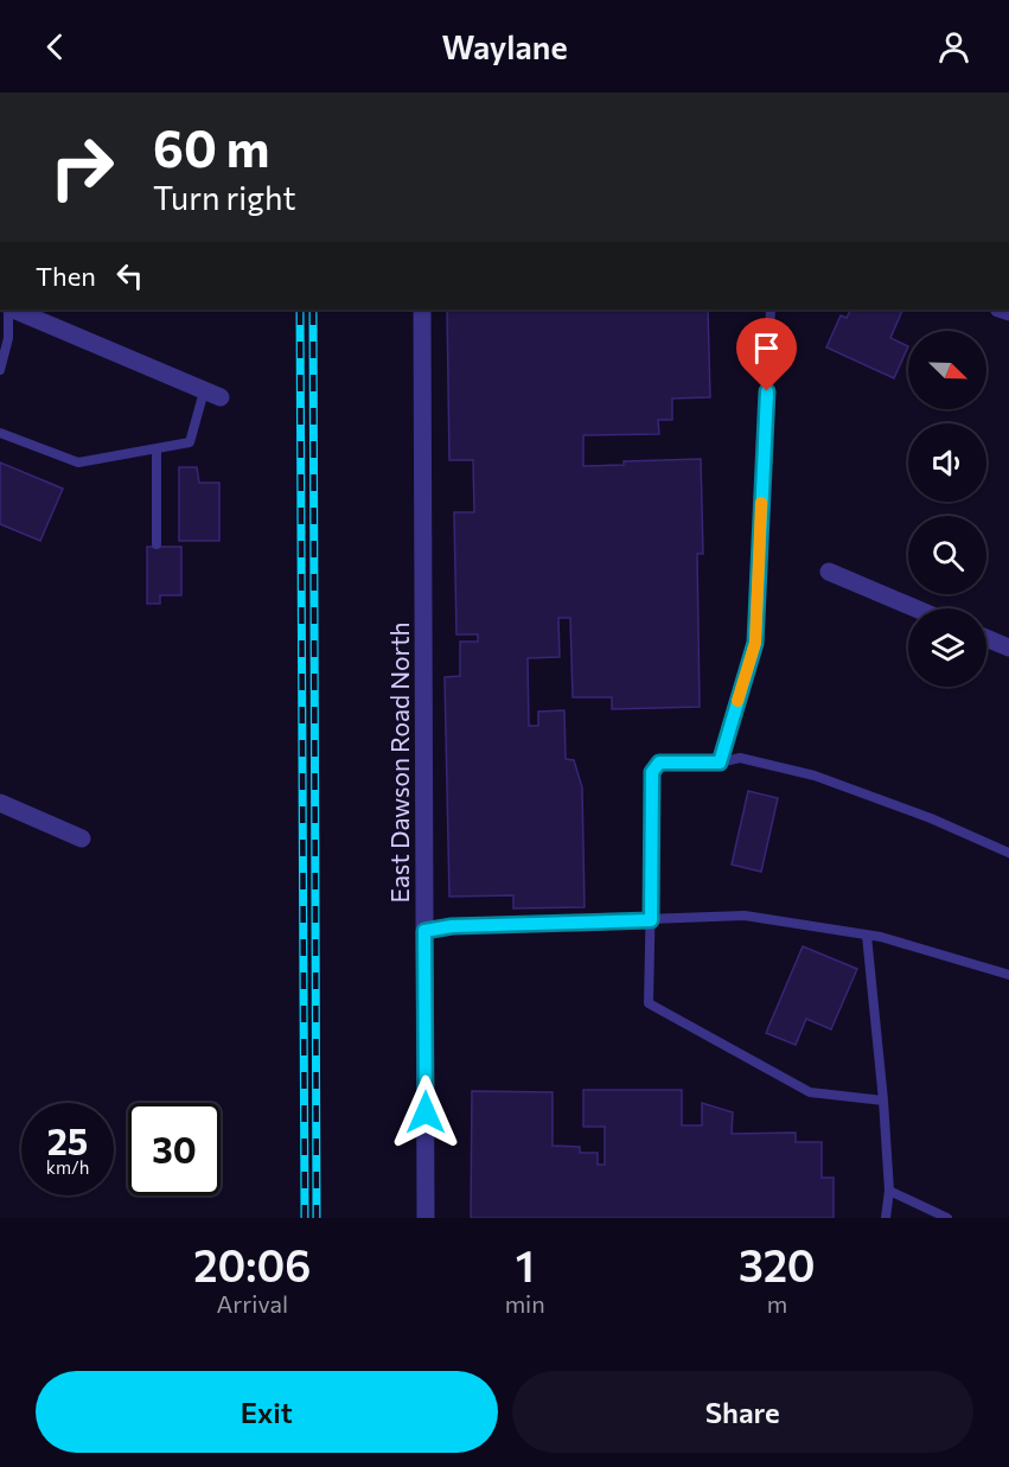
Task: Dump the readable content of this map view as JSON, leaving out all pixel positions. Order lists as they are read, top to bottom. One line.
{"streets":{"street":["East Dawson Road North"]},"north":"bottom right","page":{"header":"Waylane","turn":["60 m","Turn right"],"then":"Then","speed":"25 km/h","limit":"30","eta":["20:06","Arrival","1","min","320","m"],"buttons":["Exit","Share"]}}
